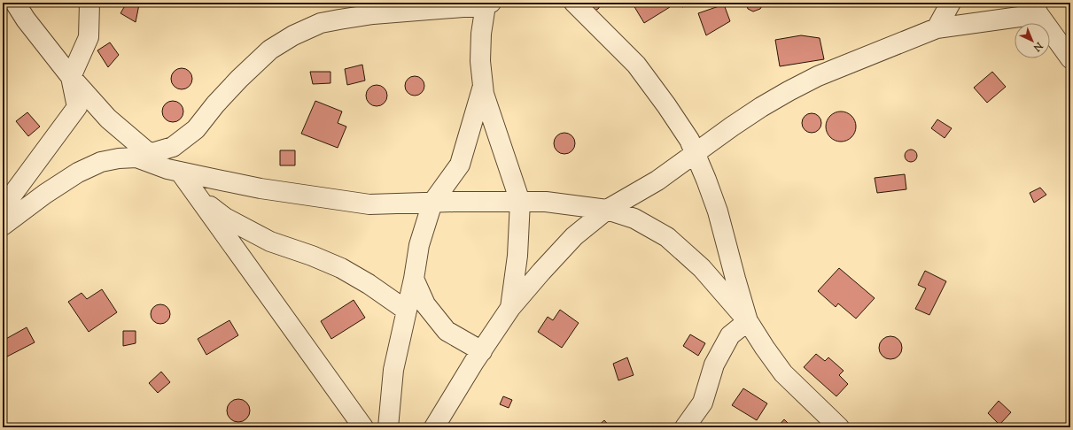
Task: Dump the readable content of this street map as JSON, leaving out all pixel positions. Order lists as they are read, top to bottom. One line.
{"north":"bottom right"}
